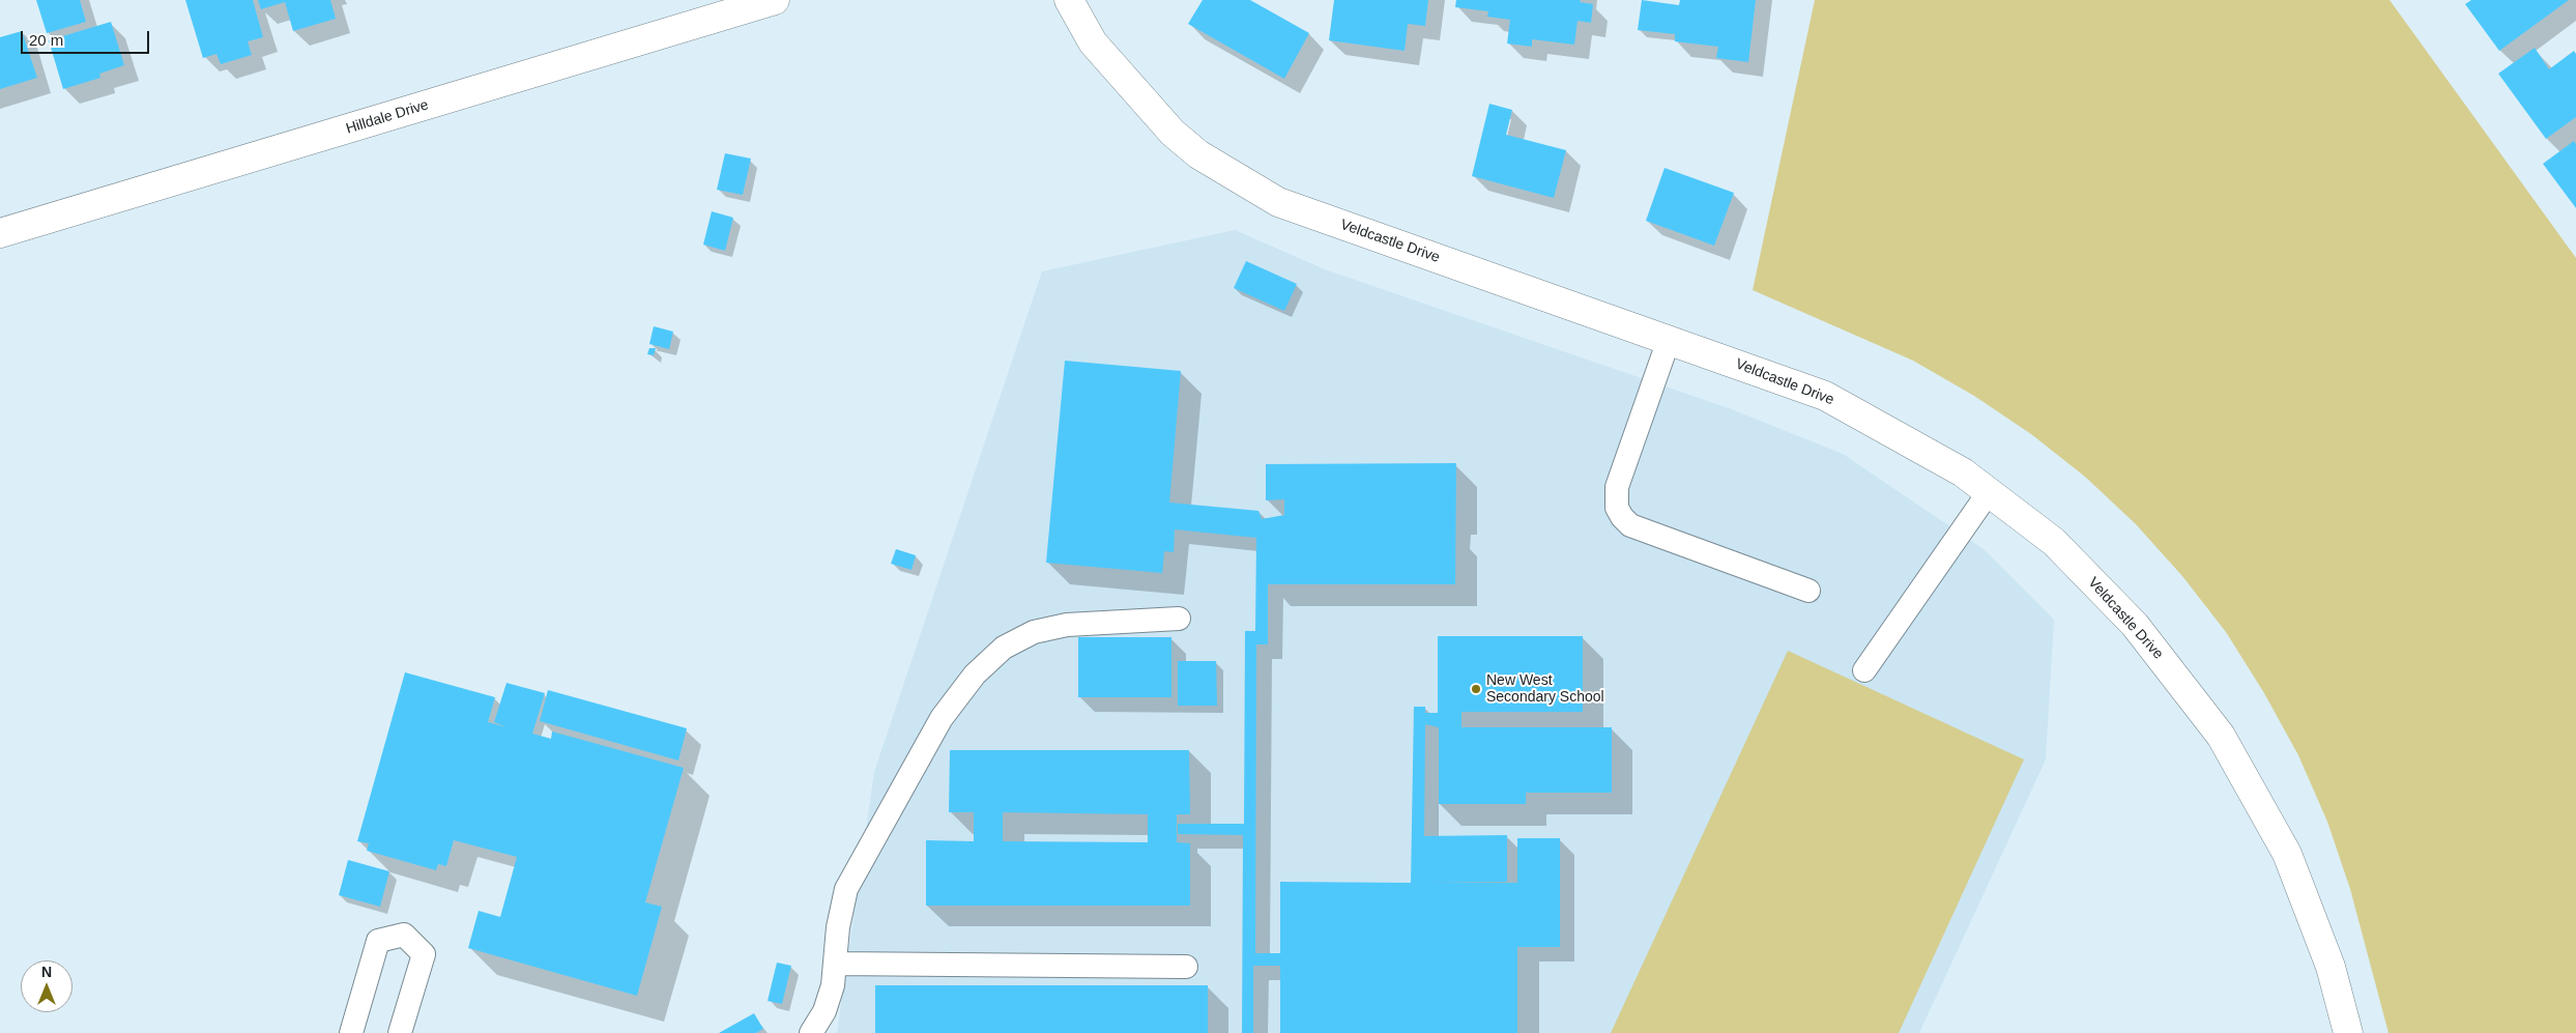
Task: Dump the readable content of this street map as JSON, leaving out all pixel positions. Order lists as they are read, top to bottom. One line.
{"streets":{"street":["Hilldale Drive","Veldcastle Drive"]},"places":["New West Secondary School"],"scale_bar":"20 m","north":"top"}
